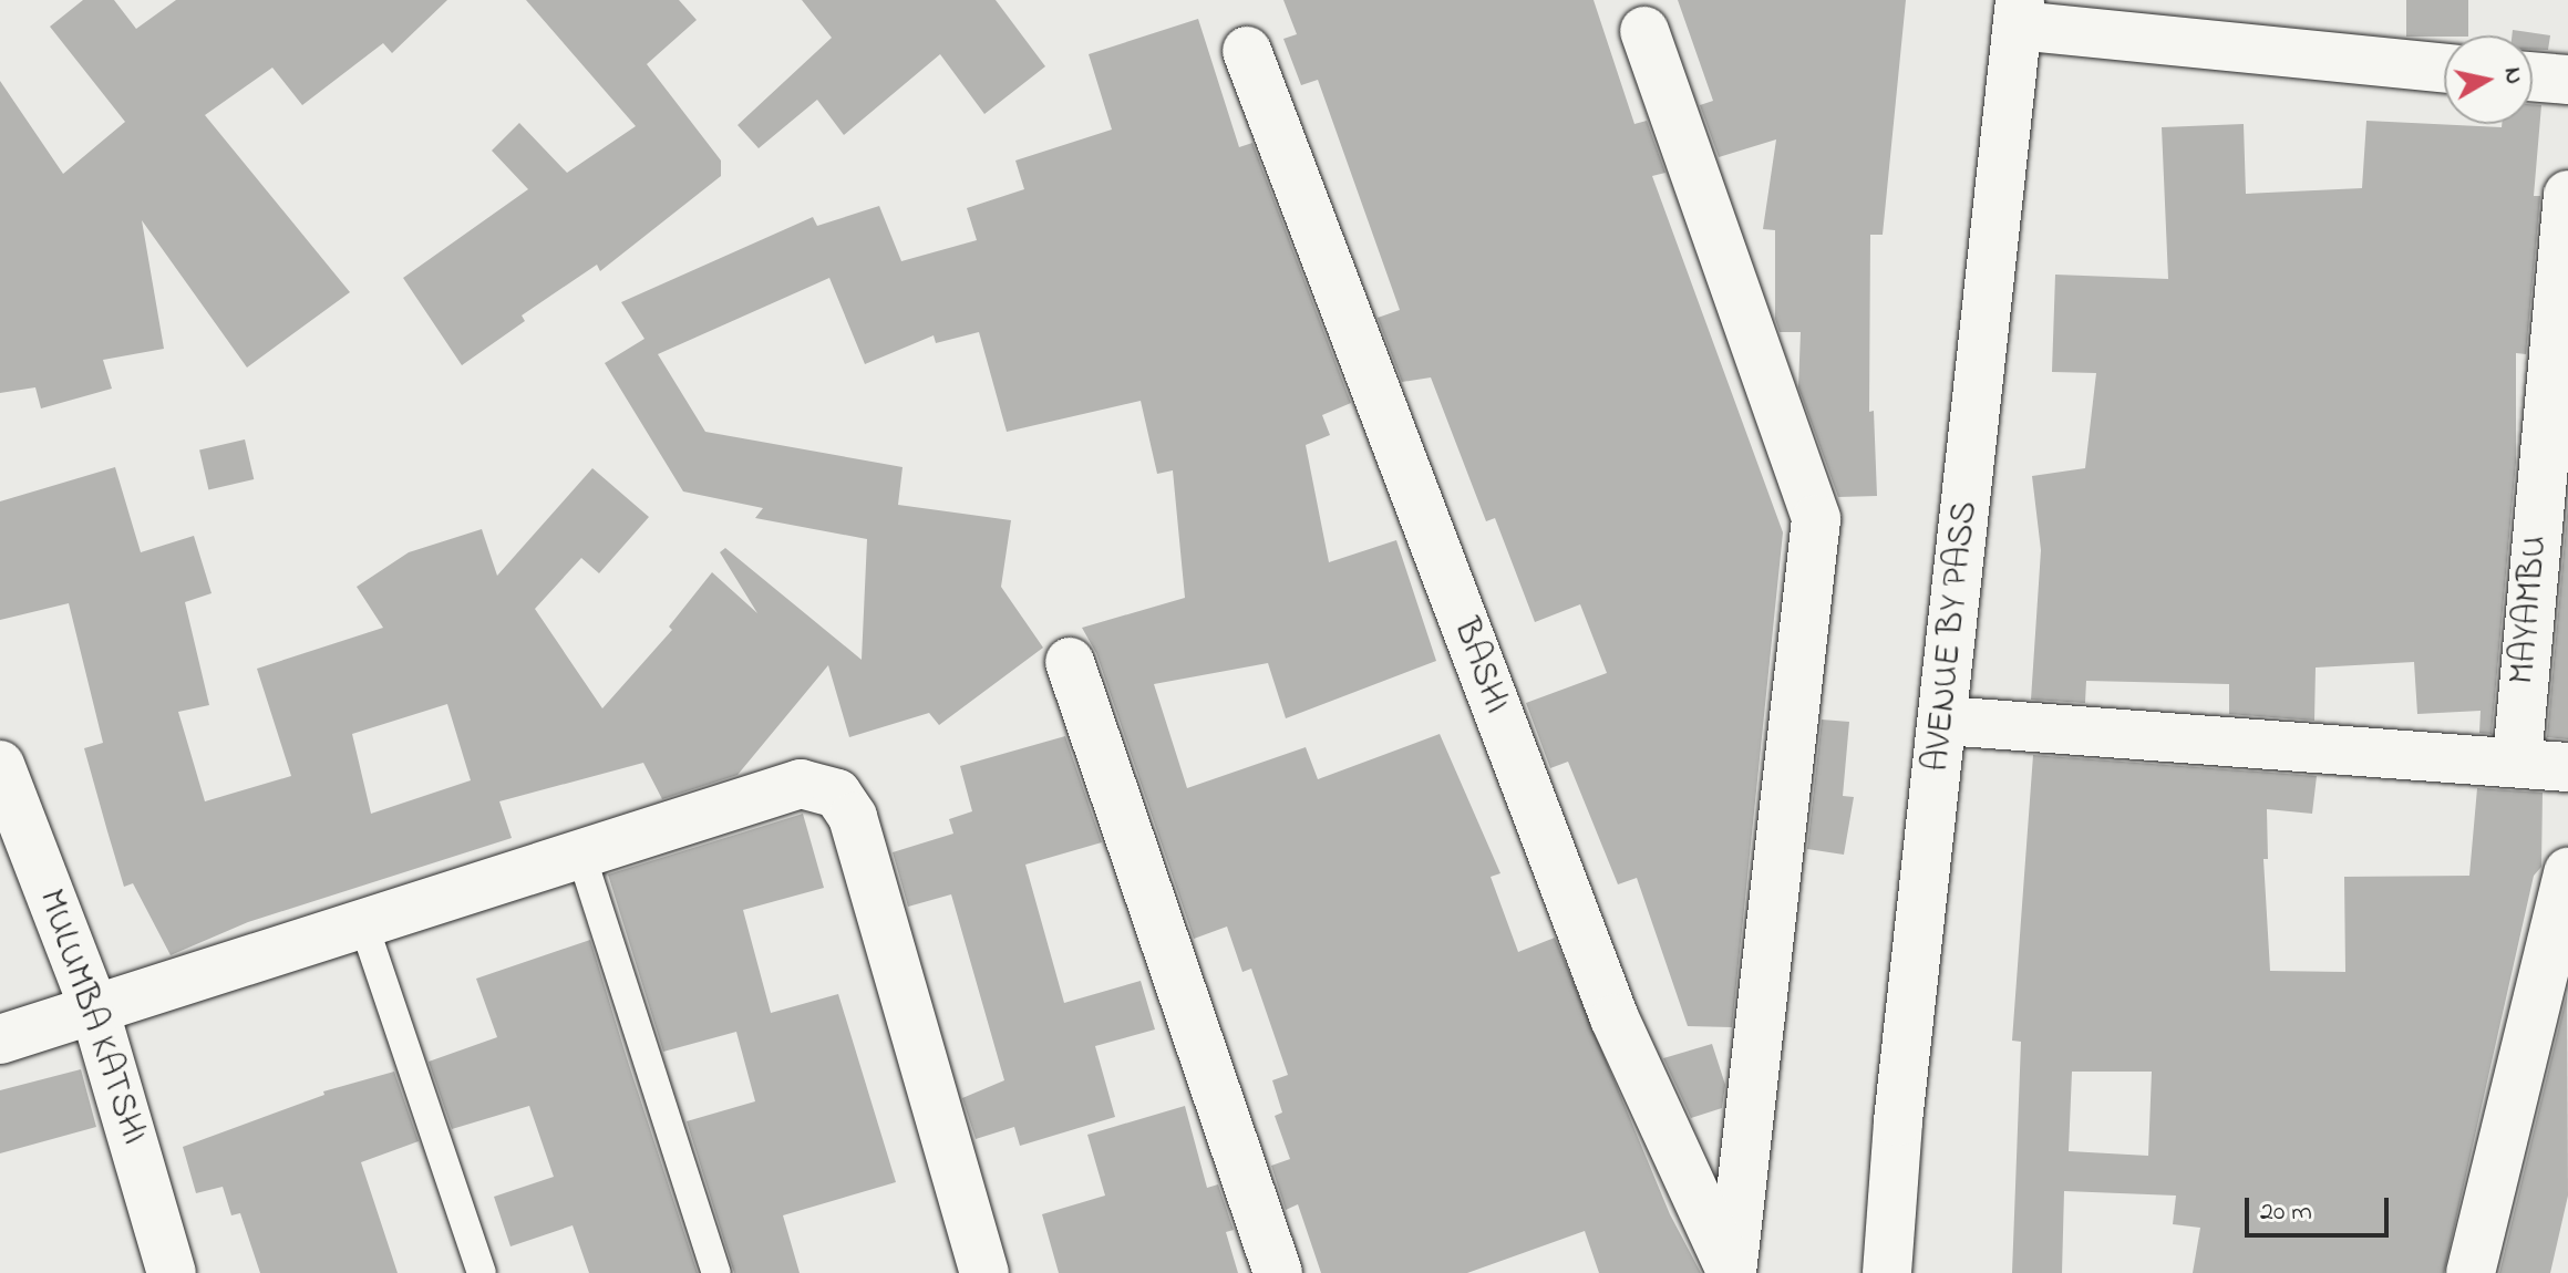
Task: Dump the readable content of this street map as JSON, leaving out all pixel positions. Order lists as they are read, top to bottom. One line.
{"streets":{"main road":["MAYAMBU","AVENUE BY PASS","BASHI","MULUMBA KATSHI"]},"scale_bar":"20 m","north":"right"}
